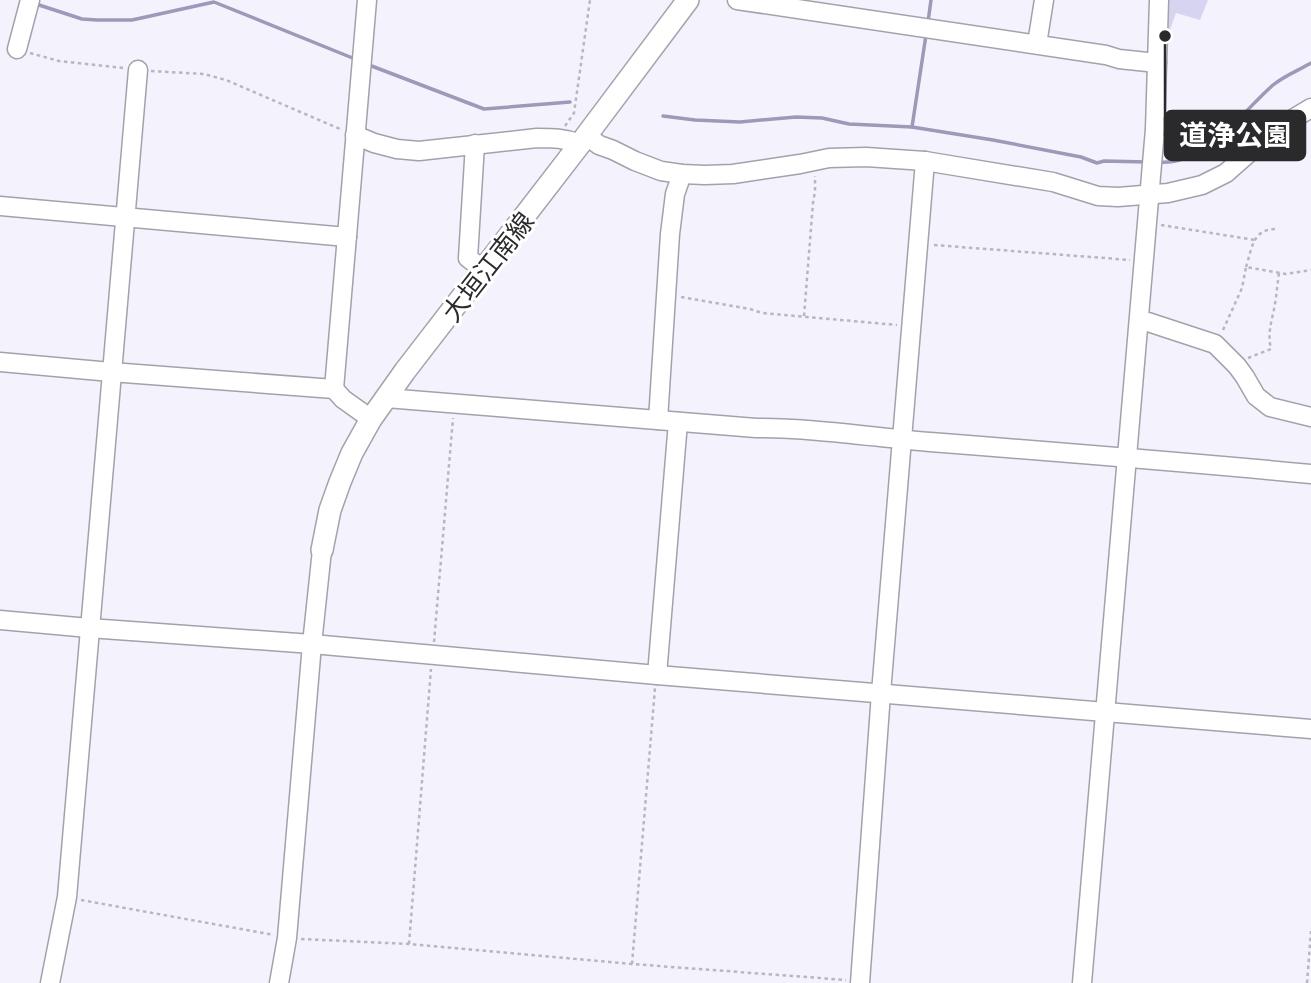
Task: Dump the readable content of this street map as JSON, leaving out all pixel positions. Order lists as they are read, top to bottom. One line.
{"streets":{"main road":["大垣江南線"]},"places":["道浄公園"]}
